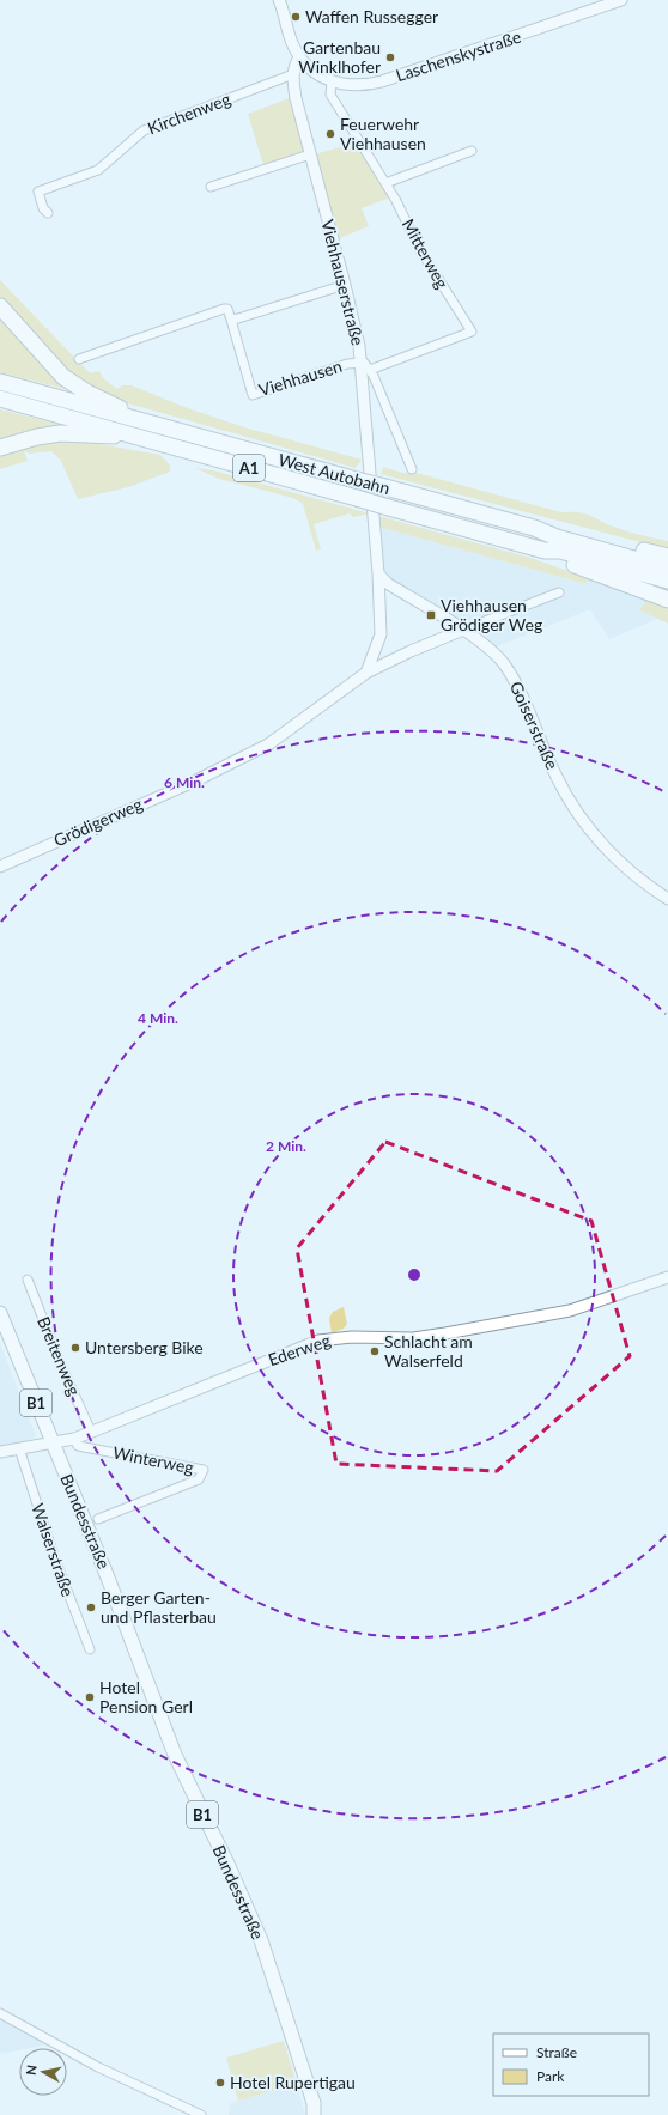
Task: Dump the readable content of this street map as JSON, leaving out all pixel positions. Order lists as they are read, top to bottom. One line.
{"streets":{"highway":["A1","West Autobahn"],"main road":["B1","Bundesstraße"],"street":["Laschenskystraße","Kirchenweg","Mitterweg","Viehhauserstraße","Viehhausen","Goiserstraße","Grödigerweg","Ederweg","Breitenweg","Winterweg","Walserstraße"]},"crossings":[["Laschenskystraße","Mitterweg"],["Laschenskystraße","Viehhauserstraße"],["Kirchenweg","Viehhauserstraße"],["Mitterweg","Viehhausen"],["Viehhauserstraße","Viehhausen"],["Viehhauserstraße","Goiserstraße"],["Goiserstraße","Grödigerweg"],["Ederweg","Breitenweg"],["Ederweg","Winterweg"],["Ederweg","Bundesstraße"]],"places":{"other":["Waffen Russegger","Gartenbau Winklhofer","Feuerwehr Viehhausen","Untersberg Bike","Schlacht am Walserfeld","Berger Garten- und Pflasterbau","Hotel Pension Gerl","Hotel Rupertigau"],"transit":["Viehhausen Grödiger Weg"]},"legend":["Straße","Park"],"north":"left","rings":["6 Min.","4 Min.","2 Min."]}
